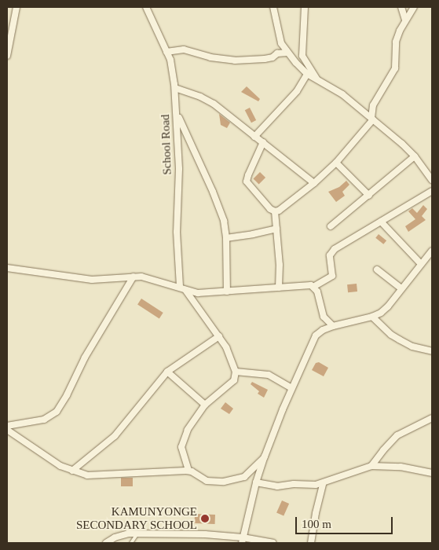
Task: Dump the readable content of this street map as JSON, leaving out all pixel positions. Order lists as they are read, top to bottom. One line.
{"streets":{"street":["School Road"]},"places":["KAMUNYONGE SECONDARY SCHOOL"],"scale_bar":"100 m"}
